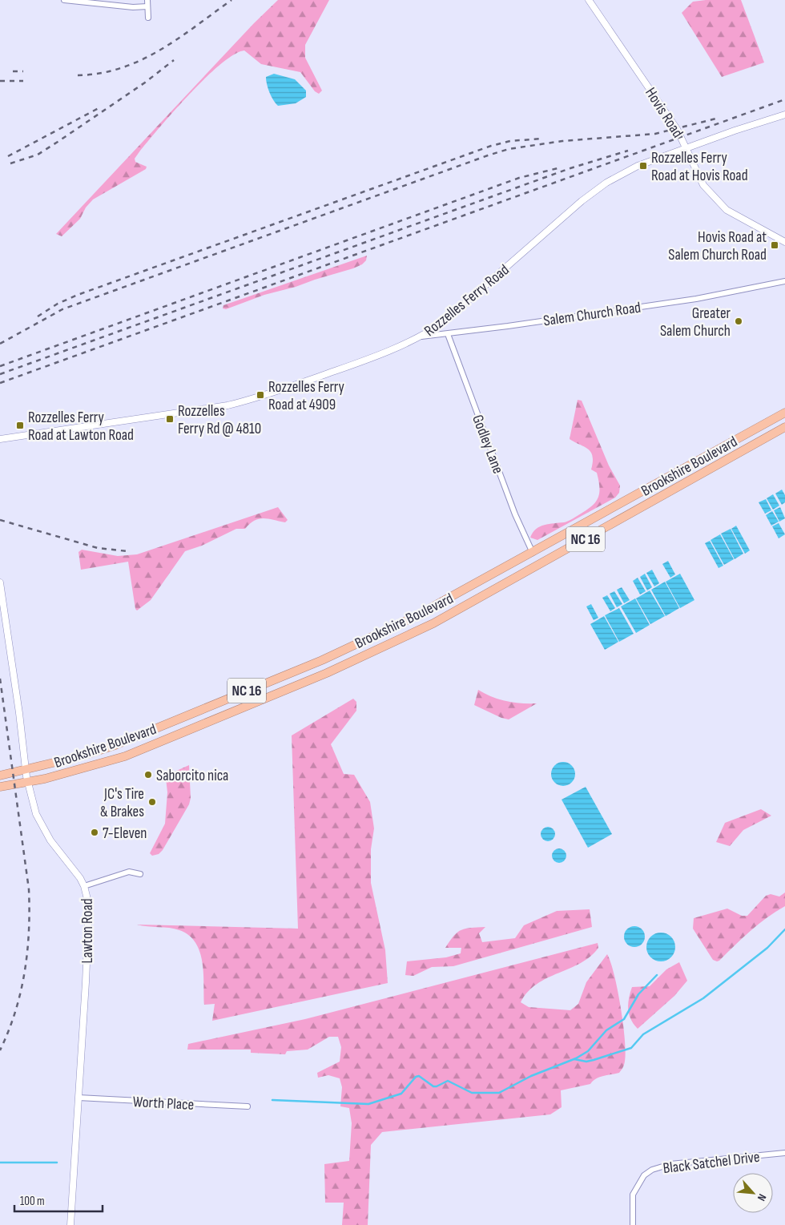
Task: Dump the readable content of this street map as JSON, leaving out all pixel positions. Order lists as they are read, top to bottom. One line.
{"streets":{"highway":["Brookshire Boulevard","NC 16"],"street":["Hovis Road","Rozzelles Ferry Road","Salem Church Road","Godley Lane","Lawton Road","Worth Place","Black Satchel Drive"]},"crossings":[["Hovis Road","Rozzelles Ferry Road"],["Rozzelles Ferry Road","Salem Church Road"],["Salem Church Road","Godley Lane"],["Godley Lane","Brookshire Boulevard"],["Brookshire Boulevard","Lawton Road"],["Lawton Road","Worth Place"]],"places":{"transit":["Rozzelles Ferry Road at Hovis Road","Hovis Road at Salem Church Road","Rozzelles Ferry Road at 4909","Rozzelles Ferry Rd @ 4810","Rozzelles Ferry Road at Lawton Road"],"other":["Greater Salem Church","Saborcito nica","JC's Tire & Brakes","7-Eleven"]},"scale_bar":"100 m","north":"bottom right"}
